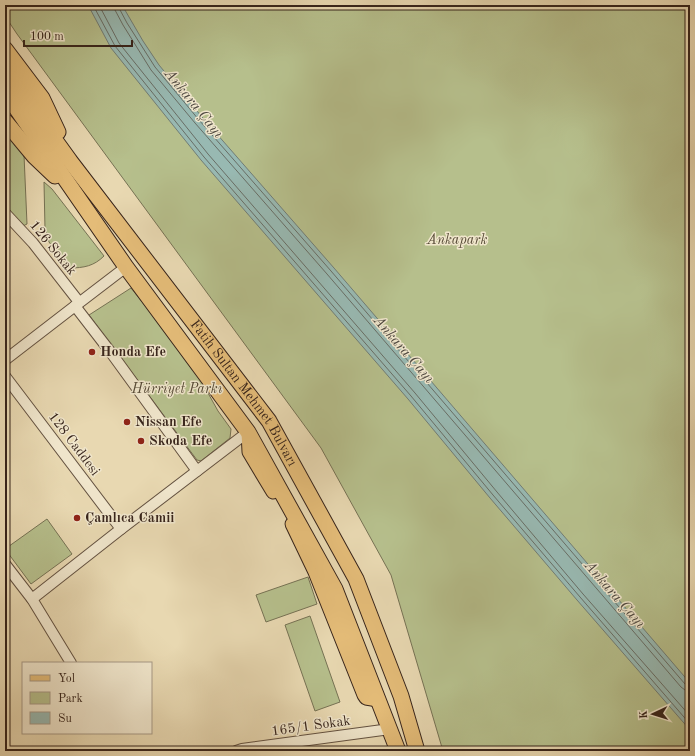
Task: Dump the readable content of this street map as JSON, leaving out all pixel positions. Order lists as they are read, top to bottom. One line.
{"streets":{"highway":["Fatih Sultan Mehmet Bulvarı"],"street":["126 Sokak","128 Caddesi","165/1 Sokak"]},"crossings":[["Fatih Sultan Mehmet Bulvarı","165/1 Sokak"]],"water":["Ankara Çayı"],"parks":["Ankapark","Hürriyet Parkı"],"places":["Honda Efe","Nissan Efe","Skoda Efe","Çamlıca Camii"],"legend":["Yol","Park","Su"],"scale_bar":"100 m","north":"left"}
